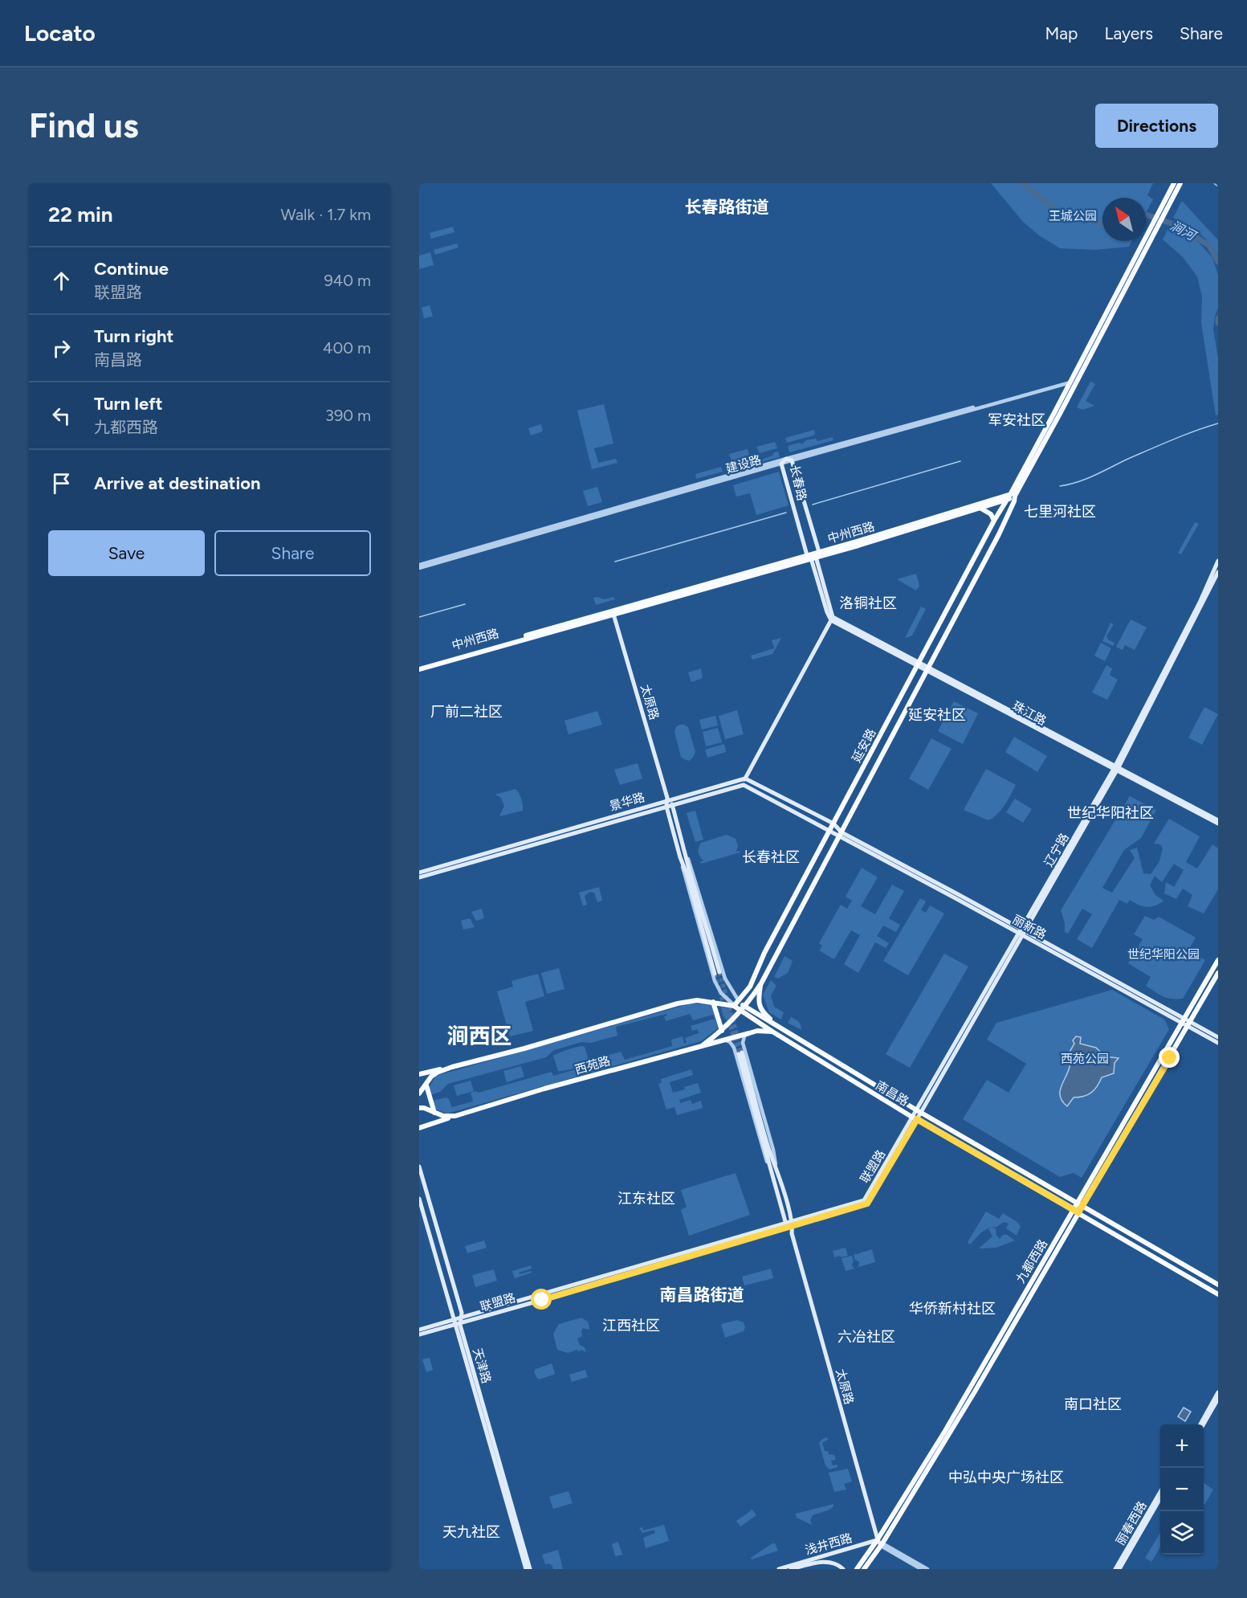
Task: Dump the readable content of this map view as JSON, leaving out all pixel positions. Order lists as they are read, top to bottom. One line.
{"streets":{"main road":["长春路","中州西路","太原路","珠江路","延安路","景华路","辽宁路","丽新路","西苑路","南昌路","联盟路","九都西路","天津路","丽春西路","浅井西路"],"street":["建设路"]},"crossings":[["建设路","长春路"],["长春路","中州西路"],["长春路","珠江路"],["中州西路","太原路"],["中州西路","延安路"],["太原路","景华路"],["太原路","西苑路"],["太原路","联盟路"],["太原路","九都西路"],["太原路","浅井西路"],["珠江路","延安路"],["珠江路","辽宁路"],["延安路","丽新路"],["延安路","西苑路"],["延安路","南昌路"],["辽宁路","丽新路"],["辽宁路","南昌路"],["辽宁路","联盟路"],["丽新路","九都西路"],["西苑路","南昌路"],["南昌路","联盟路"],["南昌路","九都西路"],["联盟路","天津路"],["九都西路","浅井西路"]],"districts":["长春路街道","军安社区","七里河社区","洛铜社区","厂前二社区","延安社区","世纪华阳社区","长春社区","涧西区","江东社区","南昌路街道","华侨新村社区","江西社区","六冶社区","南口社区","中弘中央广场社区","天九社区"],"water":["涧河"],"parks":["王城公园","世纪华阳公园","西苑公园"],"north":"top left","page":{"header":"Locato","nav":["Map","Layers","Share"],"buttons":["Directions",["Save","Share"]],"title":"Find us","heading":["22 min","Walk · 1.7 km"],"list":[["Continue","联盟路","940 m"],["Turn right","南昌路","400 m"],["Turn left","九都西路","390 m"],"Arrive at destination"],"map_buttons":["+","−"]}}
